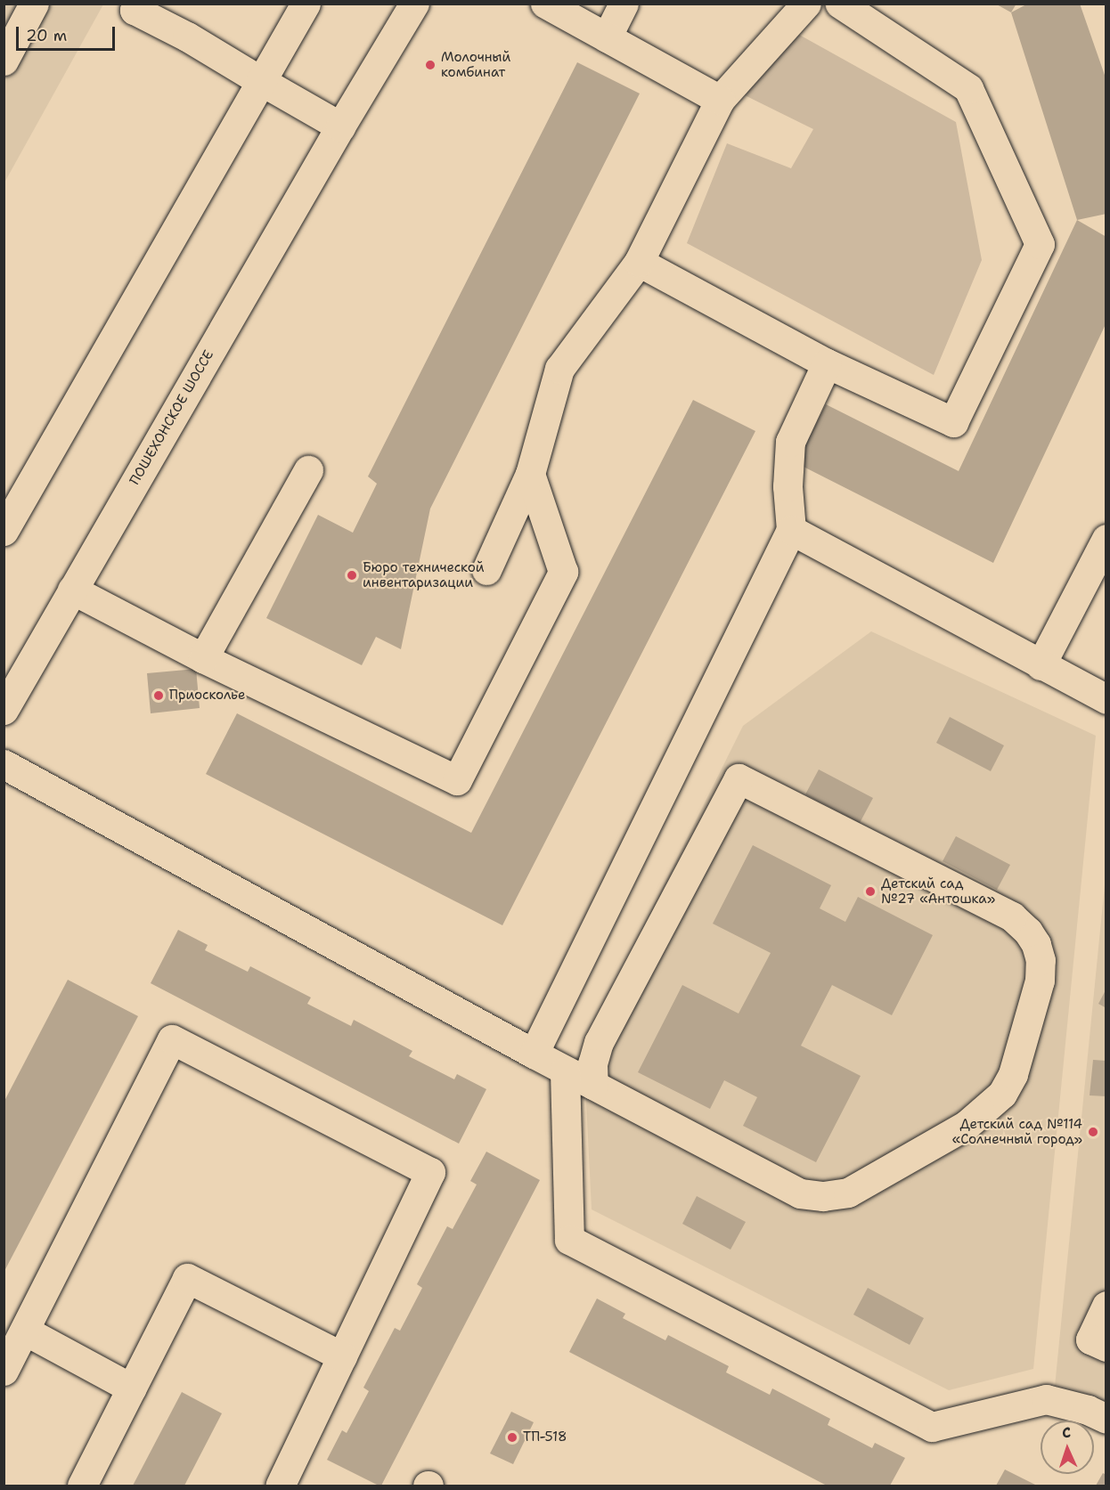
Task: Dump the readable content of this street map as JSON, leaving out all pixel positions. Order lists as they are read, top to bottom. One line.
{"streets":{"main road":["ПОШЕХОНСКОЕ ШОССЕ"]},"places":["Молочный комбинат","Бюро технической инвентаризации","Приосколье","Детский сад №27 «Антошка»","Детский сад №114 «Солнечный город»","ТП-518"],"scale_bar":"20 m","north":"top"}
